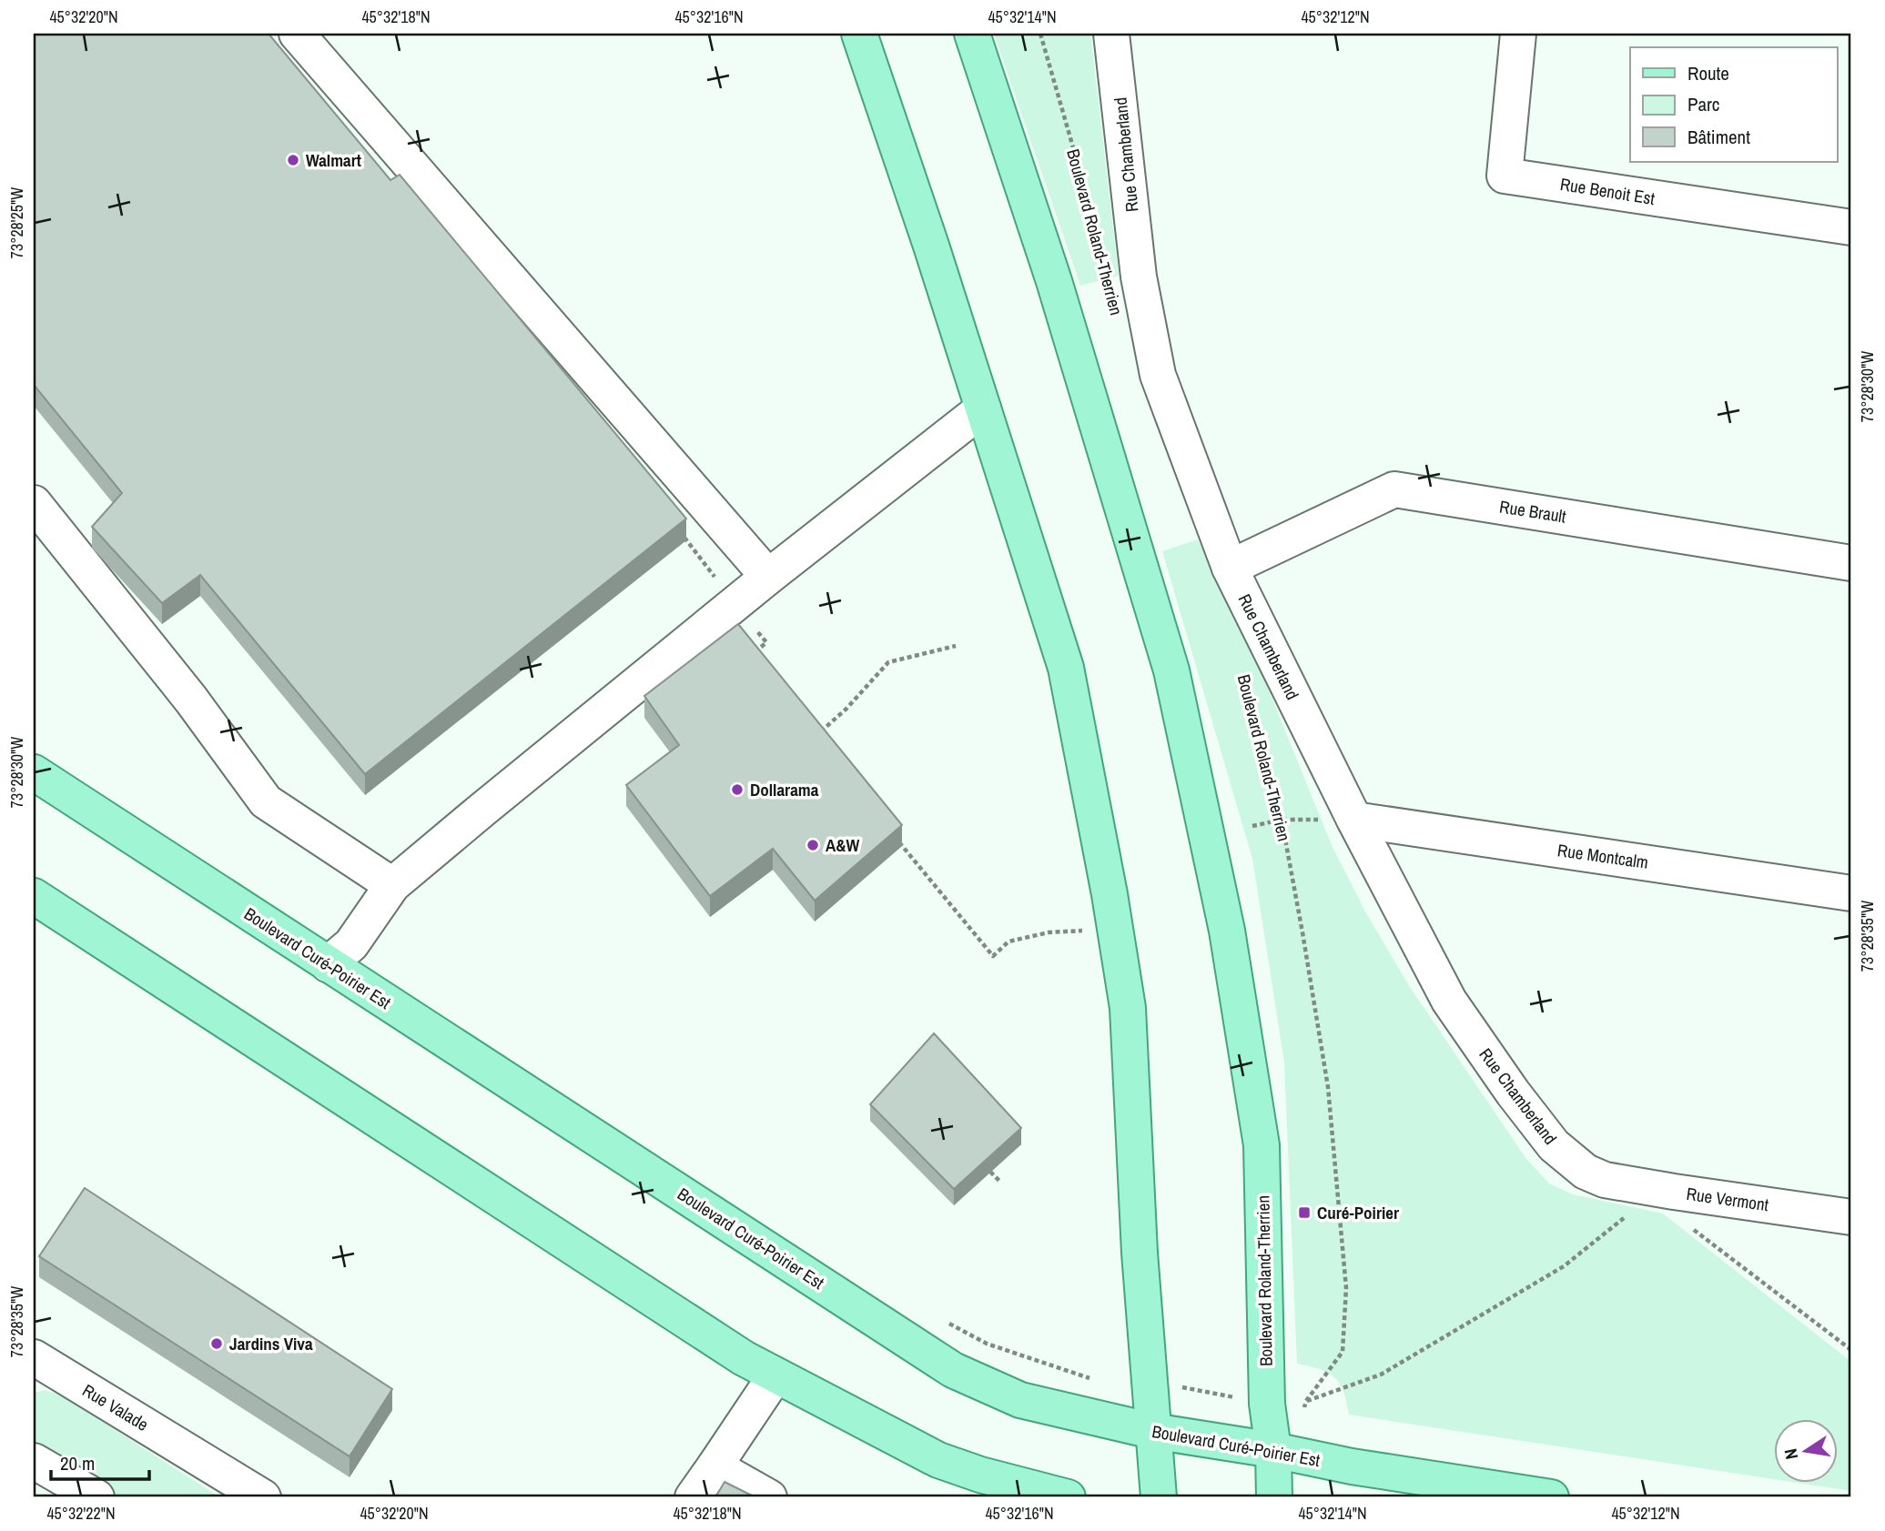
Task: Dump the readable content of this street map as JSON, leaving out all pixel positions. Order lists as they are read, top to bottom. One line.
{"streets":{"main road":["Boulevard Roland-Therrien","Boulevard Curé-Poirier Est"],"street":["Rue Chamberland","Rue Benoit Est","Rue Brault","Rue Montcalm","Rue Vermont","Rue Valade"]},"crossings":[["Rue Chamberland","Rue Brault"],["Rue Chamberland","Rue Montcalm"],["Rue Chamberland","Rue Vermont"],["Boulevard Roland-Therrien","Boulevard Curé-Poirier Est"]],"places":{"other":["Walmart","Dollarama","A&W","Jardins Viva"],"transit":["Curé-Poirier"]},"legend":["Route","Parc","Bâtiment"],"scale_bar":"20 m","north":"left","coordinates":["45°32'20\"N","45°32'18\"N","45°32'16\"N","45°32'14\"N","45°32'12\"N","73°28'25\"W","73°28'30\"W","73°28'35\"W","45°32'22\"N"]}
